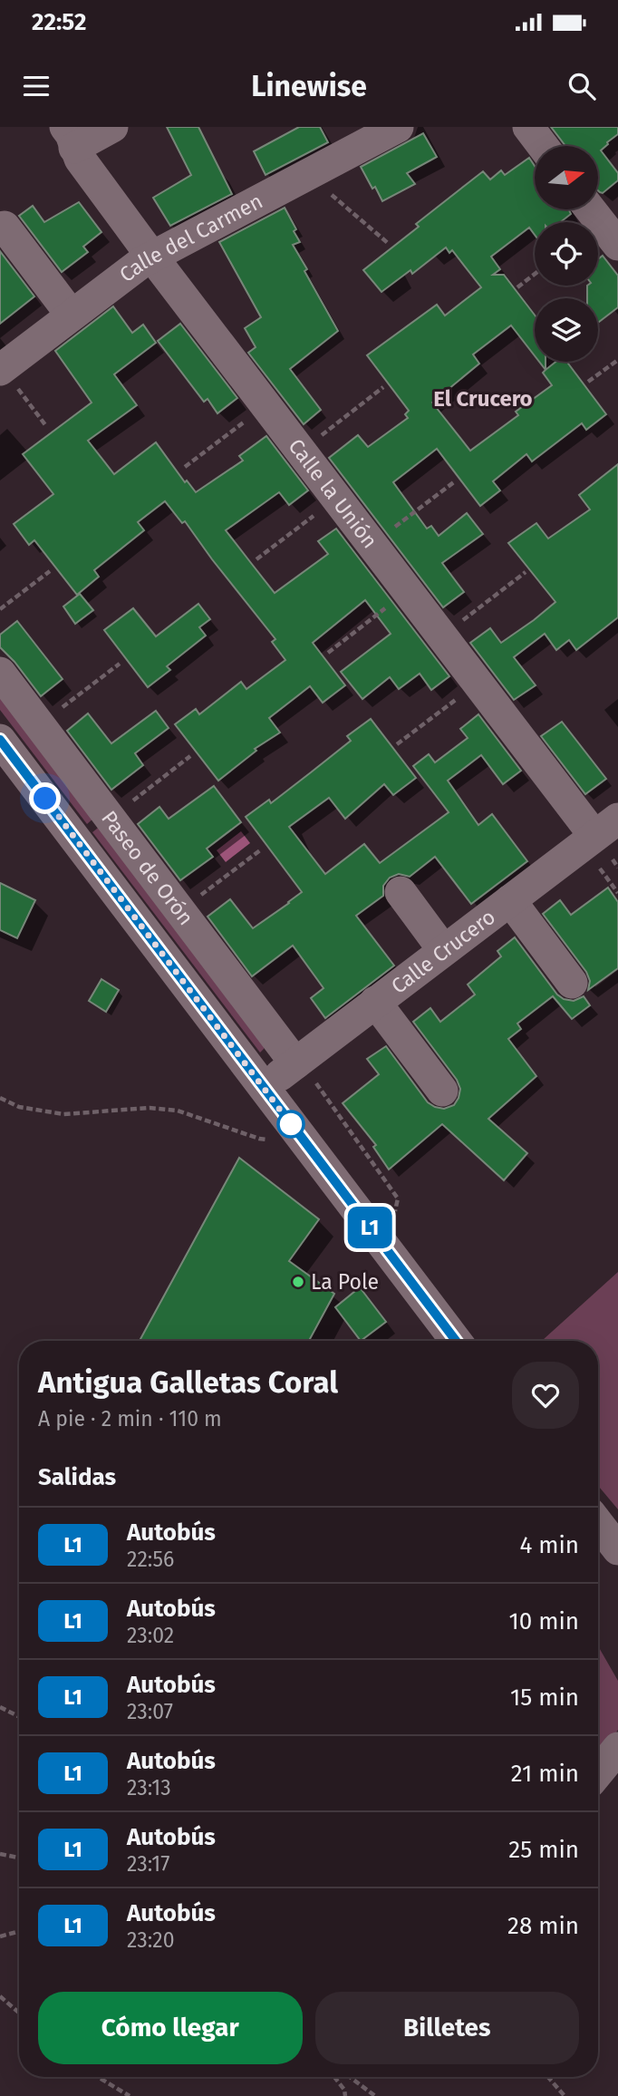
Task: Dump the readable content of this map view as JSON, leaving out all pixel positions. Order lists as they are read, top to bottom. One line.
{"streets":{"street":["Calle del Carmen","Calle la Unión","Paseo de Orón","Calle Crucero"]},"crossings":[["Calle del Carmen","Calle la Unión"],["Calle la Unión","Calle Crucero"],["Paseo de Orón","Calle Crucero"]],"districts":["El Crucero"],"places":["La Pole"],"lines":["bus line L1"],"north":"right","page":{"status":"22:52","header":"Linewise","on_map":"L1","heading":[["Antigua Galletas Coral","A pie · 2 min · 110 m"],"Salidas"],"list":[{"mark":"L1","name":"Autobús","note":"22:56","value":"4 min"},{"mark":"L1","name":"Autobús","note":"23:02","value":"10 min"},{"mark":"L1","name":"Autobús","note":"23:07","value":"15 min"},{"mark":"L1","name":"Autobús","note":"23:13","value":"21 min"},{"mark":"L1","name":"Autobús","note":"23:17","value":"25 min"},{"mark":"L1","name":"Autobús","note":"23:20","value":"28 min"}],"buttons":["Cómo llegar","Billetes"]}}
